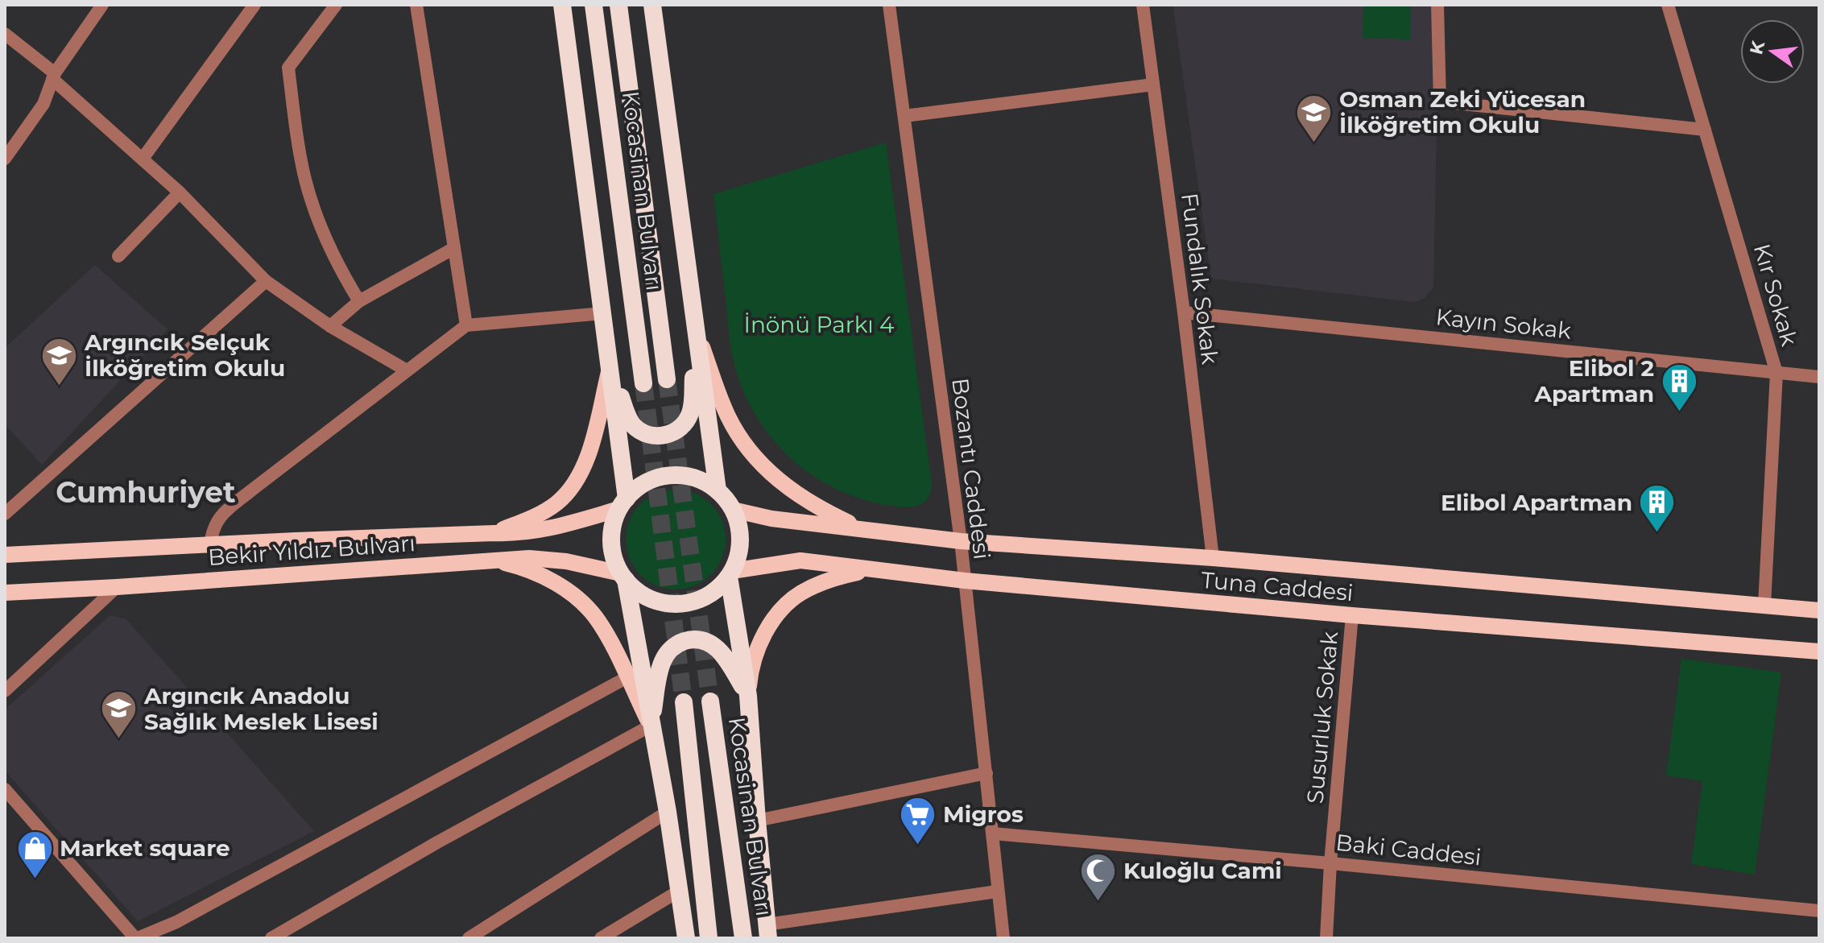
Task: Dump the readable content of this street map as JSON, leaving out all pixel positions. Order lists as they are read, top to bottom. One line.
{"streets":{"highway":["Kocasinan Bulvarı"],"main road":["Bekir Yıldız Bulvarı","Tuna Caddesi"],"street":["Fundalık Sokak","Kır Sokak","Kayın Sokak","Bozantı Caddesi","Susurluk Sokak","Baki Caddesi"]},"crossings":[["Fundalık Sokak","Kayın Sokak"],["Fundalık Sokak","Tuna Caddesi"],["Kır Sokak","Kayın Sokak"],["Kır Sokak","Tuna Caddesi"],["Bozantı Caddesi","Tuna Caddesi"],["Bozantı Caddesi","Baki Caddesi"],["Bekir Yıldız Bulvarı","Tuna Caddesi"],["Tuna Caddesi","Susurluk Sokak"],["Susurluk Sokak","Baki Caddesi"]],"districts":["Cumhuriyet"],"parks":["İnönü Parkı 4"],"places":{"school or university":["Osman Zeki Yücesan İlköğretim Okulu","Argıncık Selçuk İlköğretim Okulu","Argıncık Anadolu Sağlık Meslek Lisesi"],"building":["Elibol 2 Apartman","Elibol Apartman"],"supermarket":["Migros"],"shop":["Market square"],"mosque":["Kuloğlu Cami"]},"north":"left"}
